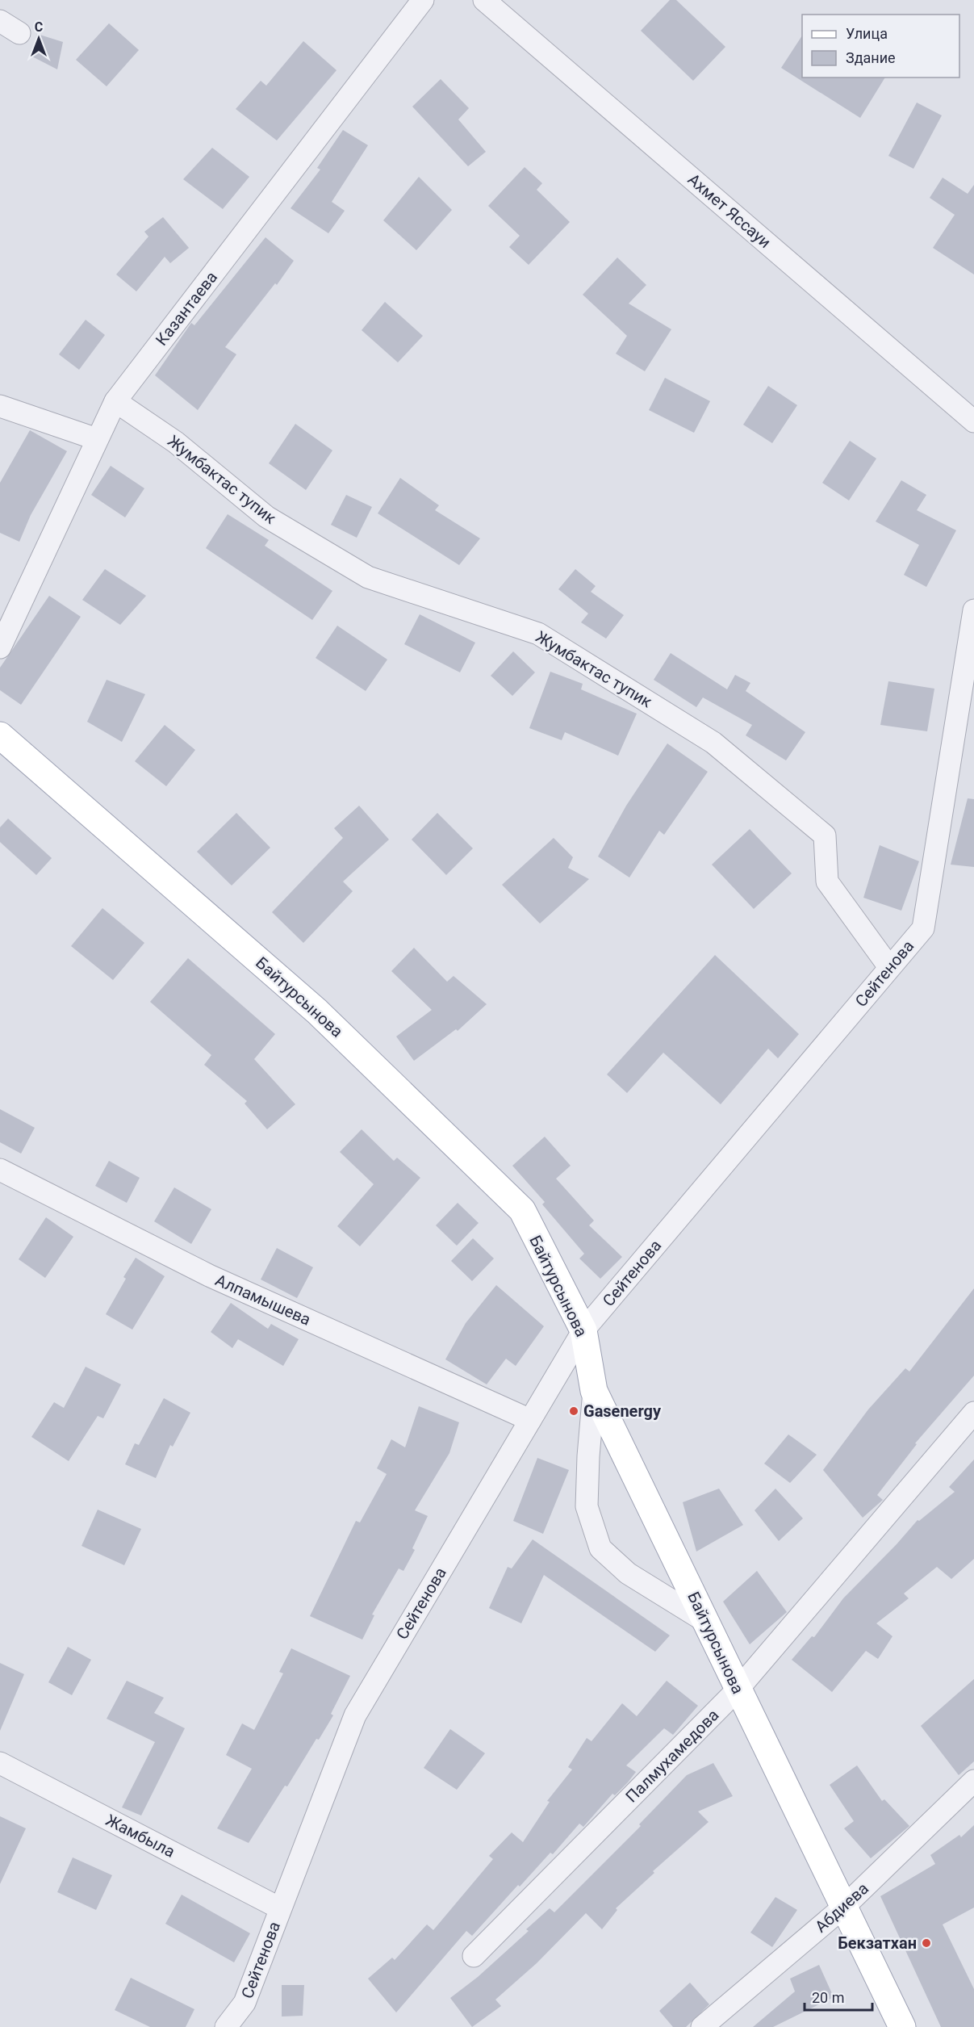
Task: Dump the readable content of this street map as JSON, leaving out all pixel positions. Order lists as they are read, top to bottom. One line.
{"streets":{"main road":["Байтурсынова"],"street":["Ахмет Яссауи","Казантаева","Жумбактас тупик","Сейтенова","Алпамышева","Палмухамедова","Жамбыла","Абдиева"]},"crossings":[["Казантаева","Жумбактас тупик"],["Жумбактас тупик","Сейтенова"],["Сейтенова","Байтурсынова"],["Сейтенова","Алпамышева"],["Сейтенова","Жамбыла"],["Байтурсынова","Палмухамедова"],["Байтурсынова","Абдиева"]],"places":["Gasenergy","Бекзатхан"],"legend":["Улица","Здание"],"scale_bar":"20 m","north":"top"}
